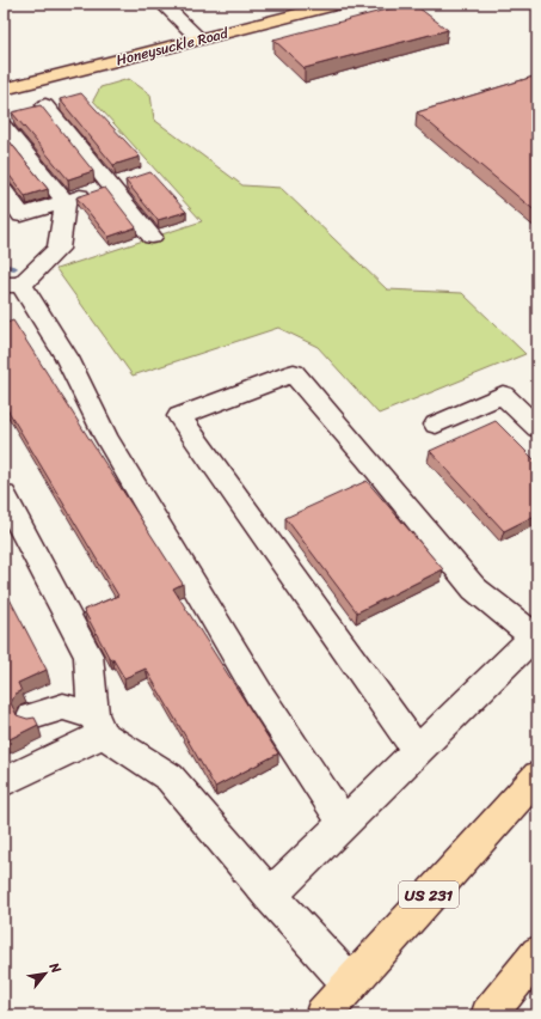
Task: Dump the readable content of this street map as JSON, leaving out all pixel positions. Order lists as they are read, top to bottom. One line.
{"streets":{"main road":["Honeysuckle Road","US 231"]},"north":"top right"}
